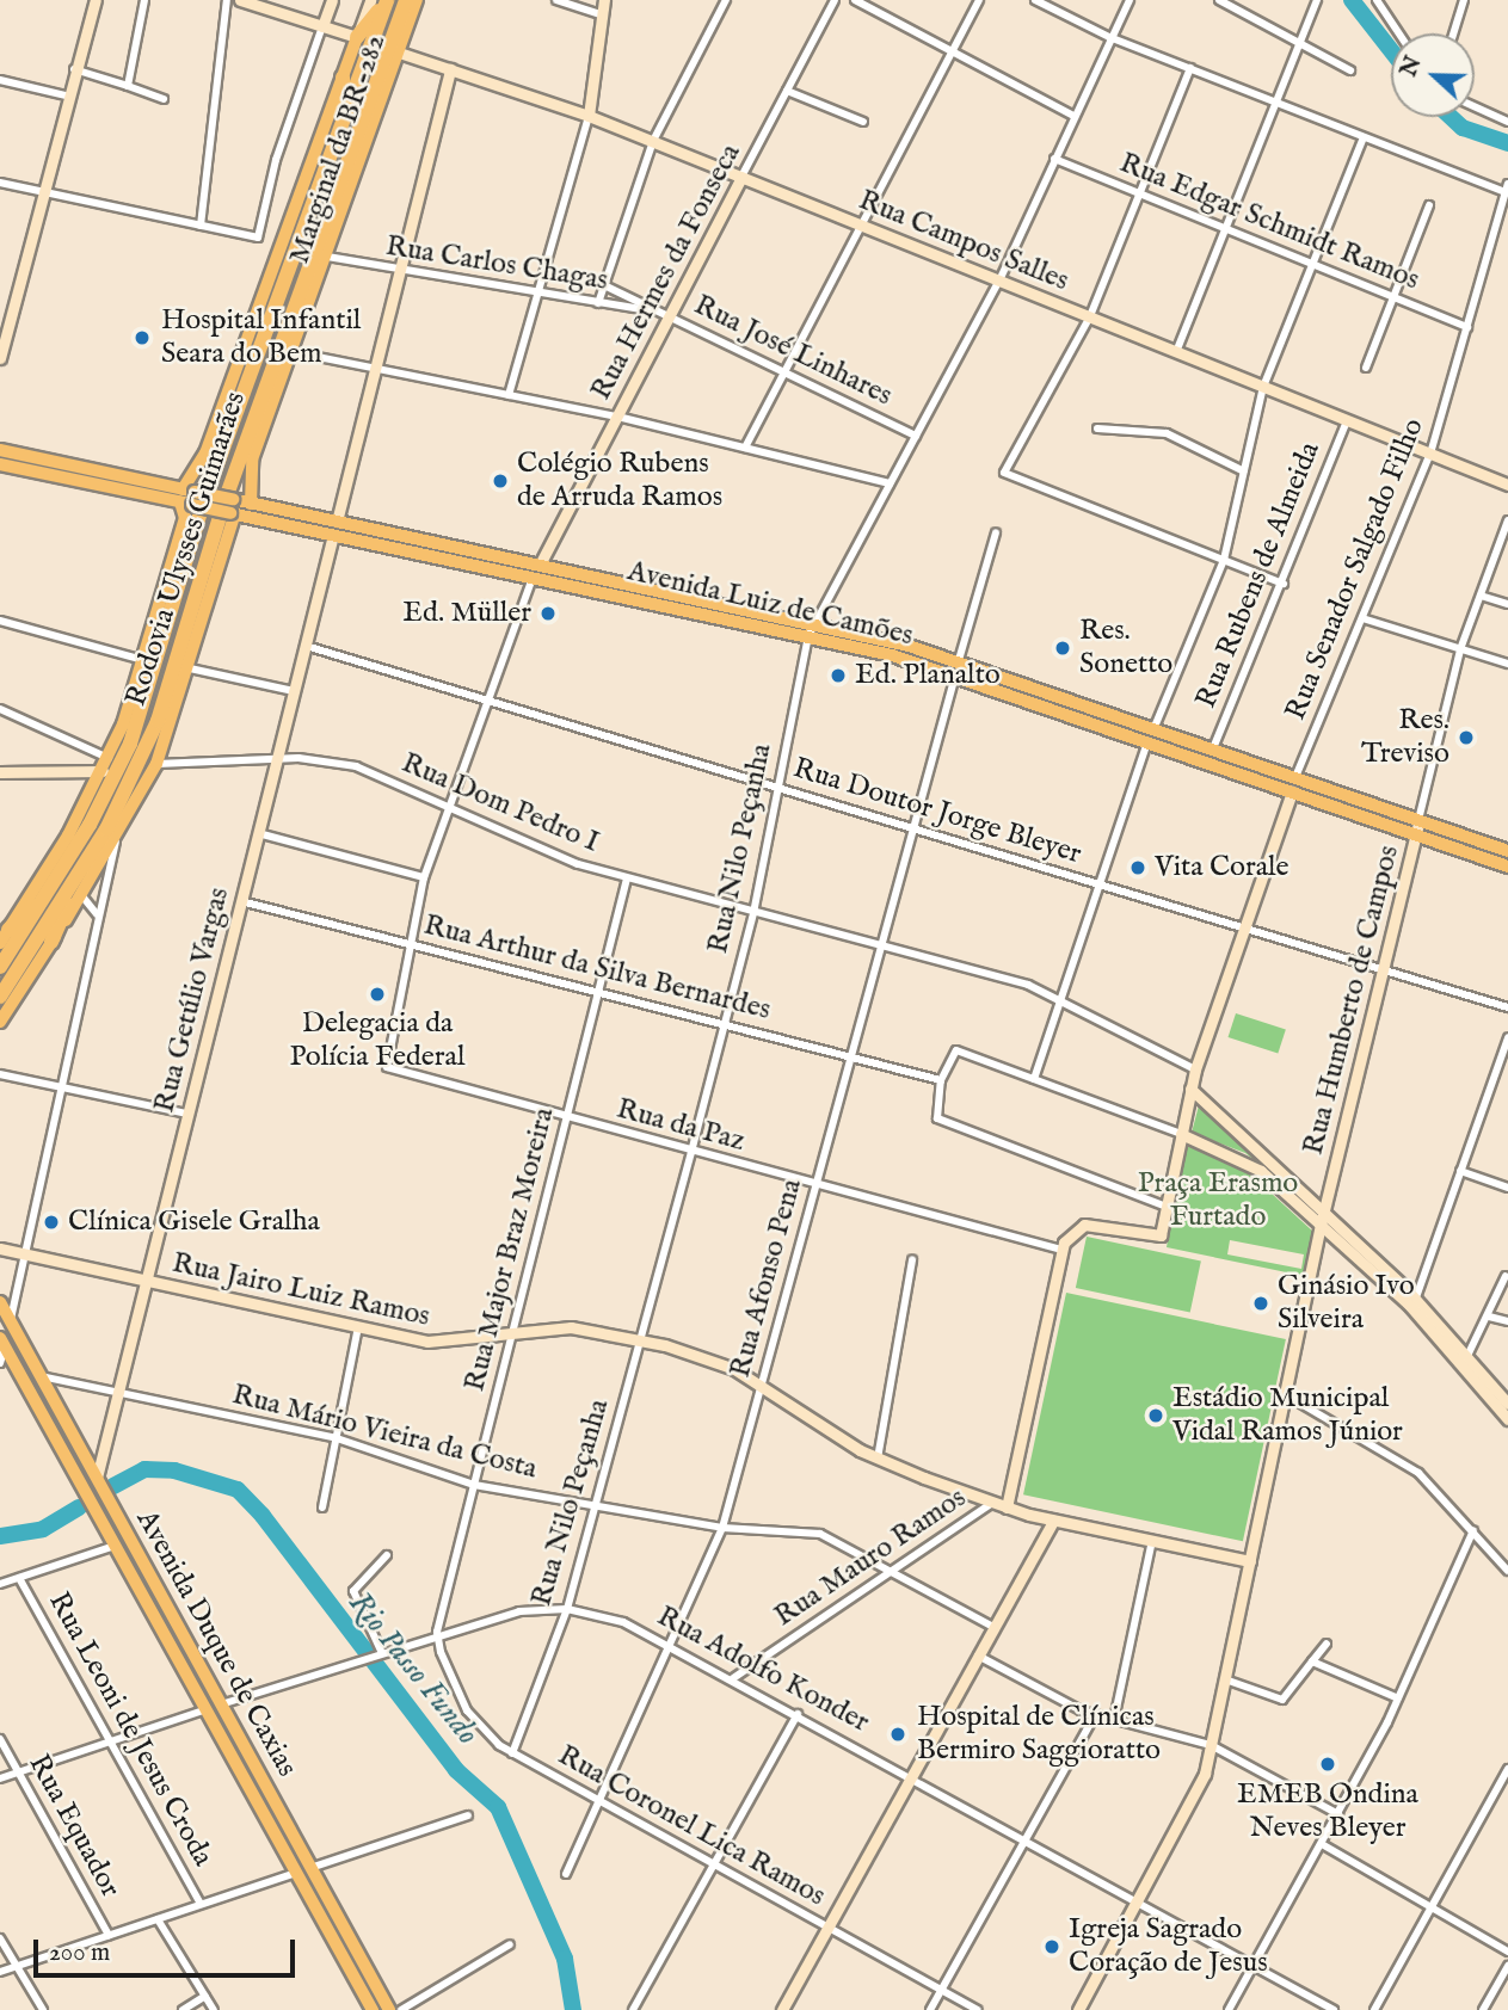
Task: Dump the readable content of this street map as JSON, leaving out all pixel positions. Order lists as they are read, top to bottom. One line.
{"streets":{"highway":["Rodovia Ulysses Guimarães"],"main road":["Marginal da BR-282","Avenida Luiz de Camões","Avenida Duque de Caxias"],"street":["Rua Edgar Schmidt Ramos","Rua Campos Salles","Rua Carlos Chagas","Rua Hermes da Fonseca","Rua José Linhares","Rua Senador Salgado Filho","Rua Rubens de Almeida","Rua Dom Pedro I","Rua Doutor Jorge Bleyer","Rua Nilo Peçanha","Rua Arthur da Silva Bernardes","Rua Getúlio Vargas","Rua Humberto de Campos","Rua da Paz","Rua Major Braz Moreira","Rua Afonso Pena","Rua Jairo Luiz Ramos","Rua Mário Vieira da Costa","Rua Mauro Ramos","Rua Adolfo Konder","Rua Leoni de Jesus Croda","Rua Equador","Rua Coronel Lica Ramos"]},"crossings":[["Marginal da BR-282","Rua Campos Salles"],["Marginal da BR-282","Rua Carlos Chagas"],["Marginal da BR-282","Avenida Luiz de Camões"],["Rua Edgar Schmidt Ramos","Rua Senador Salgado Filho"],["Rua Edgar Schmidt Ramos","Rua Nilo Peçanha"],["Rua Campos Salles","Rua Hermes da Fonseca"],["Rua Campos Salles","Rua Senador Salgado Filho"],["Rua Campos Salles","Rua Rubens de Almeida"],["Rua Campos Salles","Rua Nilo Peçanha"],["Rua Campos Salles","Rua Getúlio Vargas"],["Rua Carlos Chagas","Rua Hermes da Fonseca"],["Rua Carlos Chagas","Rua José Linhares"],["Rua Carlos Chagas","Rua Getúlio Vargas"],["Rua Hermes da Fonseca","Rua José Linhares"],["Rua Hermes da Fonseca","Avenida Luiz de Camões"],["Rua Hermes da Fonseca","Rua Dom Pedro I"],["Rua Hermes da Fonseca","Rua Doutor Jorge Bleyer"],["Rua Hermes da Fonseca","Rua Arthur da Silva Bernardes"],["Rua Hermes da Fonseca","Rua da Paz"],["Rua José Linhares","Rua Nilo Peçanha"],["Rua Senador Salgado Filho","Avenida Luiz de Camões"],["Rua Rubens de Almeida","Avenida Luiz de Camões"],["Avenida Luiz de Camões","Rua Nilo Peçanha"],["Avenida Luiz de Camões","Rua Getúlio Vargas"],["Avenida Luiz de Camões","Rua Humberto de Campos"],["Avenida Luiz de Camões","Rua Afonso Pena"],["Rua Dom Pedro I","Rua Nilo Peçanha"],["Rua Dom Pedro I","Rua Getúlio Vargas"],["Rua Dom Pedro I","Rua Major Braz Moreira"],["Rua Dom Pedro I","Rua Afonso Pena"],["Rua Doutor Jorge Bleyer","Rua Nilo Peçanha"],["Rua Doutor Jorge Bleyer","Rua Getúlio Vargas"],["Rua Doutor Jorge Bleyer","Rua Humberto de Campos"],["Rua Doutor Jorge Bleyer","Rua Afonso Pena"],["Rua Nilo Peçanha","Rua Arthur da Silva Bernardes"],["Rua Nilo Peçanha","Rua da Paz"],["Rua Nilo Peçanha","Rua Jairo Luiz Ramos"],["Rua Nilo Peçanha","Rua Mário Vieira da Costa"],["Rua Nilo Peçanha","Rua Adolfo Konder"],["Rua Nilo Peçanha","Rua Coronel Lica Ramos"],["Rua Arthur da Silva Bernardes","Rua Getúlio Vargas"],["Rua Arthur da Silva Bernardes","Rua Major Braz Moreira"],["Rua Arthur da Silva Bernardes","Rua Afonso Pena"],["Rua Getúlio Vargas","Rua Jairo Luiz Ramos"],["Rua Getúlio Vargas","Rua Mário Vieira da Costa"],["Rua Getúlio Vargas","Avenida Duque de Caxias"],["Rua Humberto de Campos","Rua Jairo Luiz Ramos"],["Rua Humberto de Campos","Rua Adolfo Konder"],["Rua da Paz","Rua Major Braz Moreira"],["Rua da Paz","Rua Afonso Pena"],["Rua Major Braz Moreira","Rua Jairo Luiz Ramos"],["Rua Major Braz Moreira","Rua Mário Vieira da Costa"],["Rua Major Braz Moreira","Rua Adolfo Konder"],["Rua Major Braz Moreira","Rua Coronel Lica Ramos"],["Rua Afonso Pena","Rua Jairo Luiz Ramos"],["Rua Afonso Pena","Rua Mário Vieira da Costa"],["Rua Afonso Pena","Rua Adolfo Konder"],["Rua Afonso Pena","Rua Coronel Lica Ramos"],["Rua Jairo Luiz Ramos","Rua Mauro Ramos"],["Rua Mário Vieira da Costa","Rua Mauro Ramos"],["Rua Mário Vieira da Costa","Avenida Duque de Caxias"],["Rua Mauro Ramos","Rua Adolfo Konder"],["Avenida Duque de Caxias","Rua Adolfo Konder"],["Rua Adolfo Konder","Rua Coronel Lica Ramos"]],"water":["Rio Passo Fundo"],"parks":["Praça Erasmo Furtado"],"places":["Hospital Infantil Seara do Bem","Colégio Rubens de Arruda Ramos","Ed. Müller","Res. Sonetto","Ed. Planalto","Res. Treviso","Vita Corale","Delegacia da Polícia Federal","Clínica Gisele Gralha","Ginásio Ivo Silveira","Estádio Municipal Vidal Ramos Júnior","Hospital de Clínicas Bermiro Saggioratto","EMEB Ondina Neves Bleyer","Igreja Sagrado Coração de Jesus"],"scale_bar":"200 m","north":"left"}
